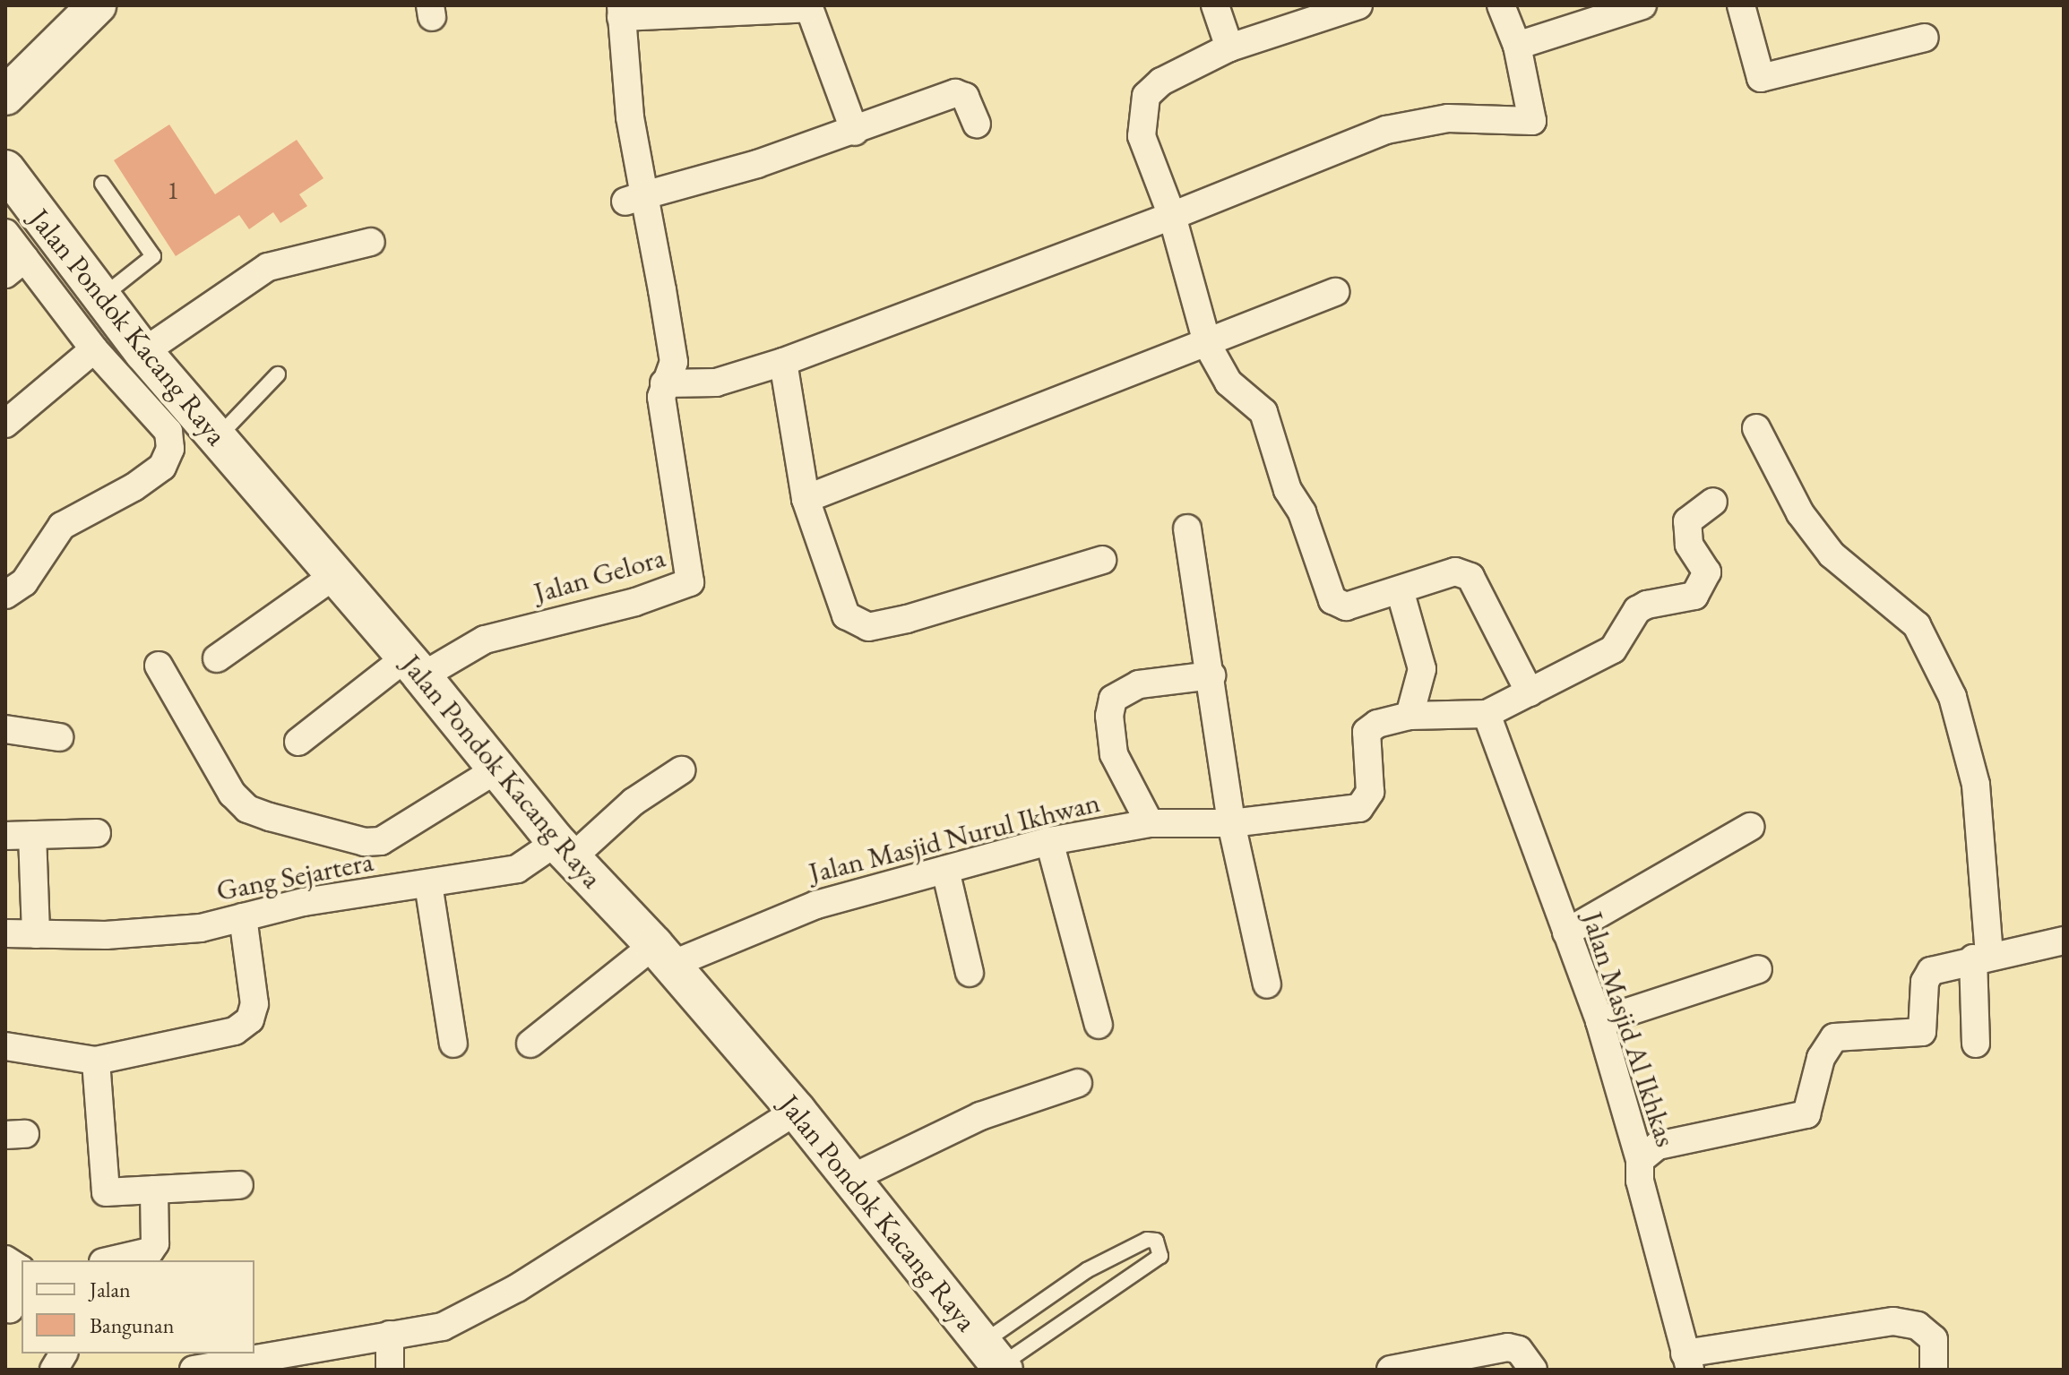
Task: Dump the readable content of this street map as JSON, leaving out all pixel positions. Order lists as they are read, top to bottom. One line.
{"streets":{"main road":["Jalan Pondok Kacang Raya"],"street":["Jalan Gelora","Jalan Masjid Nurul Ikhwan","Gang Sejartera","Jalan Masjid Al Ikhkas"]},"crossings":[["Jalan Pondok Kacang Raya","Jalan Gelora"],["Jalan Pondok Kacang Raya","Jalan Masjid Nurul Ikhwan"],["Jalan Pondok Kacang Raya","Gang Sejartera"],["Jalan Masjid Nurul Ikhwan","Jalan Masjid Al Ikhkas"]],"house_numbers":["1"],"legend":["Jalan","Bangunan"]}
